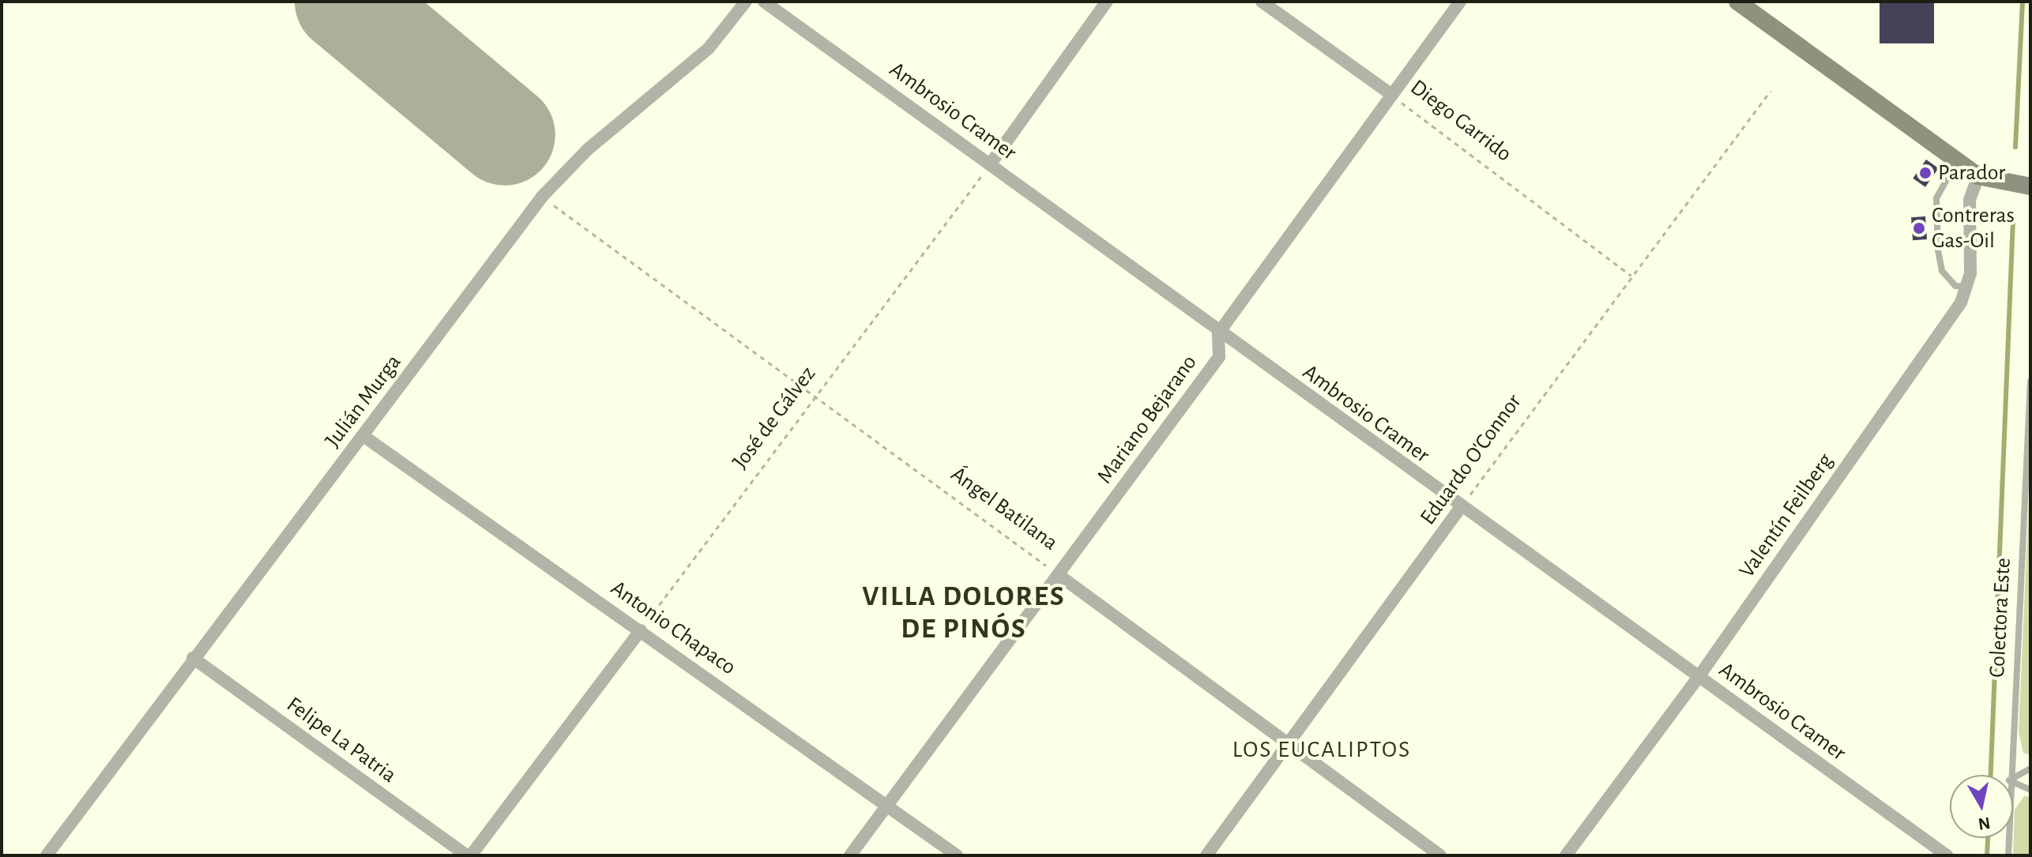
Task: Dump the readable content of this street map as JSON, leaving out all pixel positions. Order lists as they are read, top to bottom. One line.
{"streets":{"street":["Ambrosio Cramer","Diego Garrido","Julián Murga","Mariano Bejarano","Eduardo O'Connor","Ángel Batilana","Valentín Feilberg","Antonio Chapaco","Felipe La Patria"],"lane":["Colectora Este"],"path":["José de Gálvez"]},"crossings":[["Ambrosio Cramer","José de Gálvez"],["Ambrosio Cramer","Mariano Bejarano"],["Ambrosio Cramer","Eduardo O'Connor"],["Ambrosio Cramer","Valentín Feilberg"],["Diego Garrido","Mariano Bejarano"],["Diego Garrido","Eduardo O'Connor"],["Julián Murga","Ángel Batilana"],["Julián Murga","Antonio Chapaco"],["Julián Murga","Felipe La Patria"],["José de Gálvez","Ángel Batilana"],["José de Gálvez","Antonio Chapaco"],["Mariano Bejarano","Ángel Batilana"],["Mariano Bejarano","Antonio Chapaco"],["Eduardo O'Connor","Ángel Batilana"]],"districts":["VILLA DOLORES DE PINÓS","LOS EUCALIPTOS"],"places":["Parador","Contreras Gas-Oil"],"north":"bottom"}
